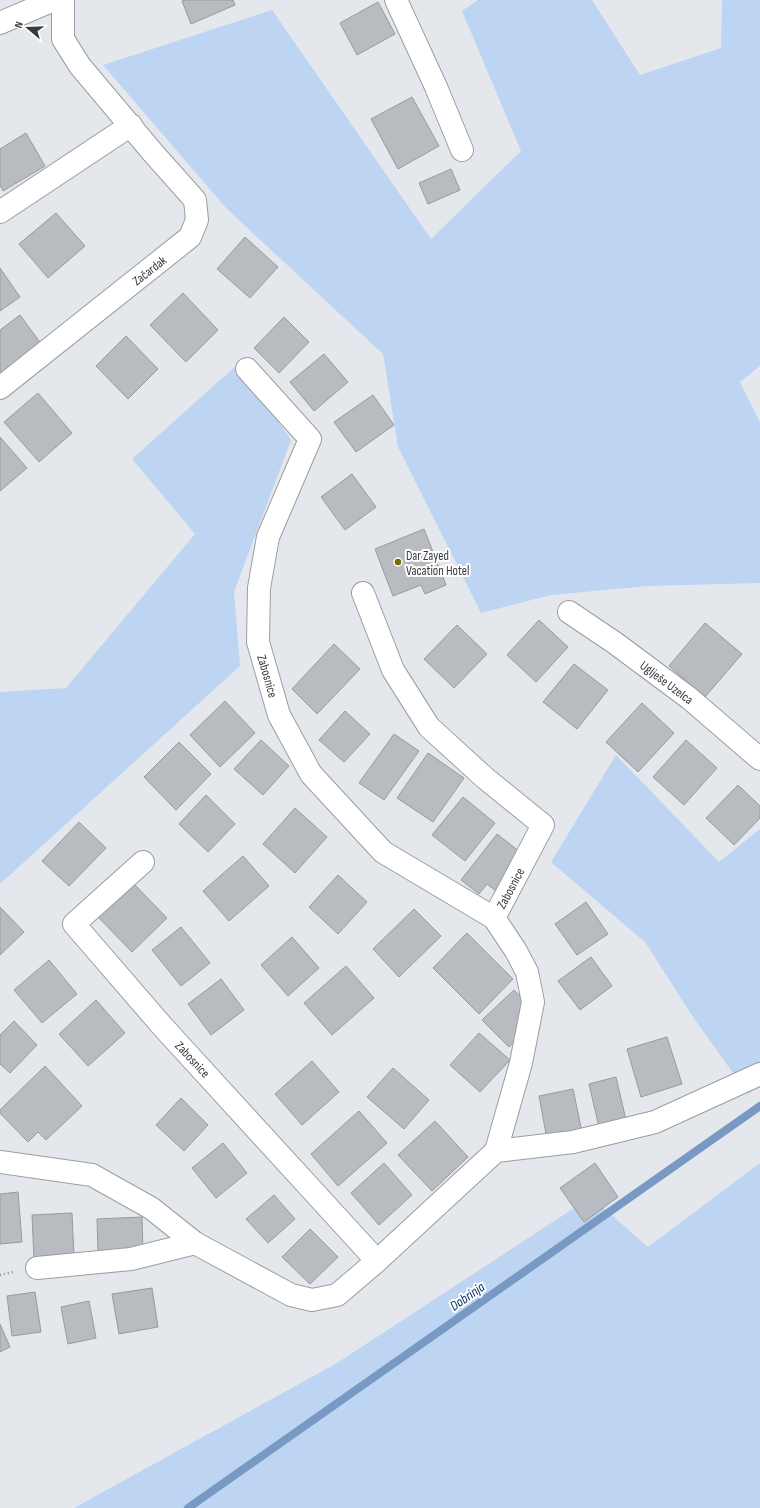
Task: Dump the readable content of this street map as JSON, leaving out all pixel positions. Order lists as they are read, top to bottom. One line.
{"streets":{"street":["Začardak","Zabosnice","Uglješe Uzelca"]},"water":["Dobrinja"],"places":["Dar Zayed Vacation Hotel"],"north":"left"}
